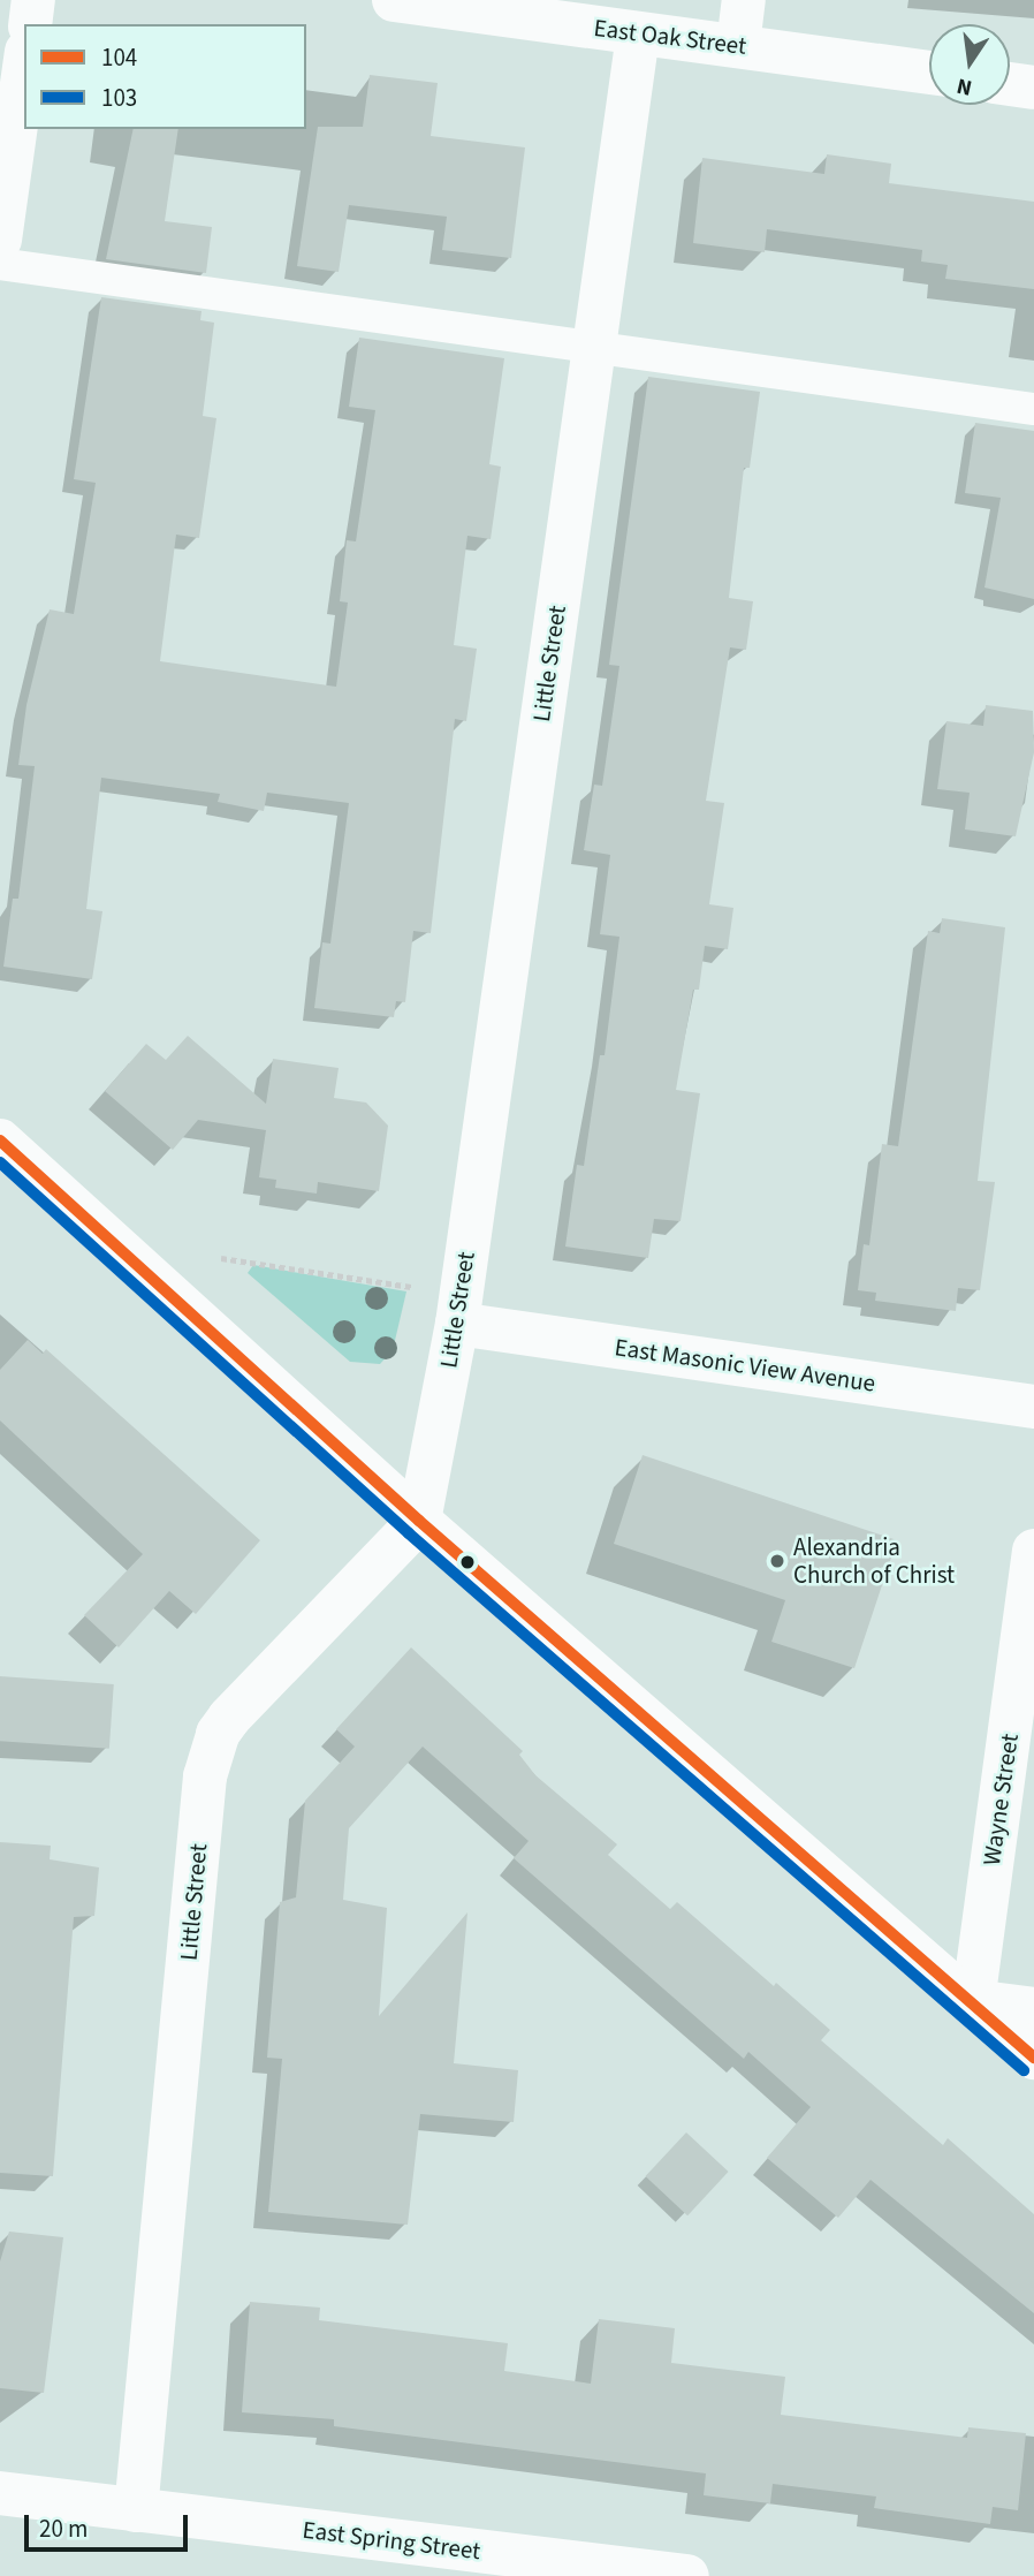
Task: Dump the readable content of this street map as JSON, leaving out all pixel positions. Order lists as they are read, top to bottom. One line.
{"streets":{"street":["East Oak Street","Little Street","East Masonic View Avenue","Wayne Street","East Spring Street"]},"crossings":[["East Oak Street","Little Street"],["Little Street","East Masonic View Avenue"],["Little Street","East Spring Street"]],"places":["Alexandria Church of Christ"],"lines":["transit line 104","transit line 103"],"legend":["104","103"],"scale_bar":"20 m","north":"bottom"}
